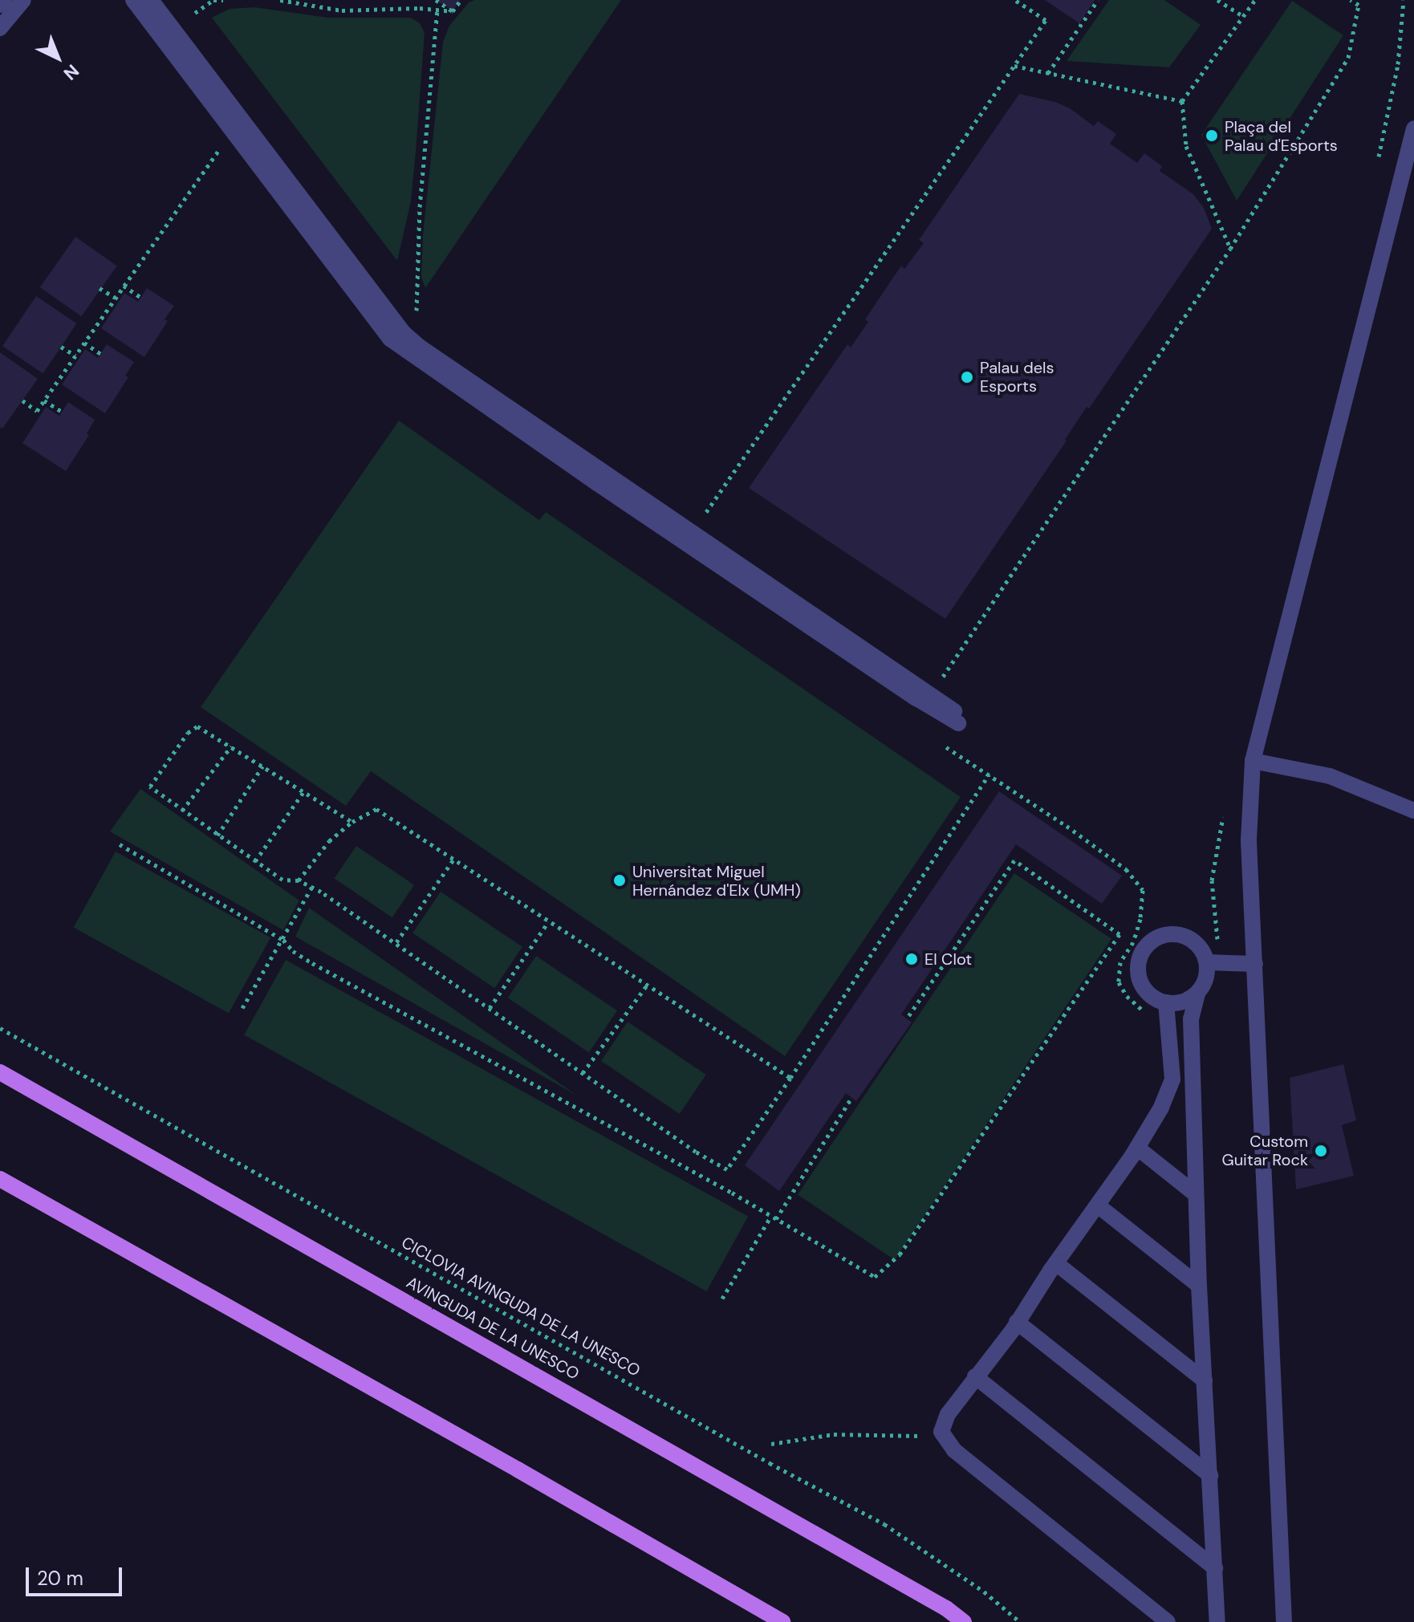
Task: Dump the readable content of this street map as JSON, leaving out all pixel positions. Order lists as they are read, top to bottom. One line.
{"streets":{"main road":["AVINGUDA DE LA UNESCO"],"path":["CICLOVIA AVINGUDA DE LA UNESCO"]},"places":["Plaça del Palau d'Esports","Palau dels Esports","Universitat Miguel Hernández d'Elx (UMH)","El Clot","Custom Guitar Rock"],"scale_bar":"20 m","north":"bottom right"}
